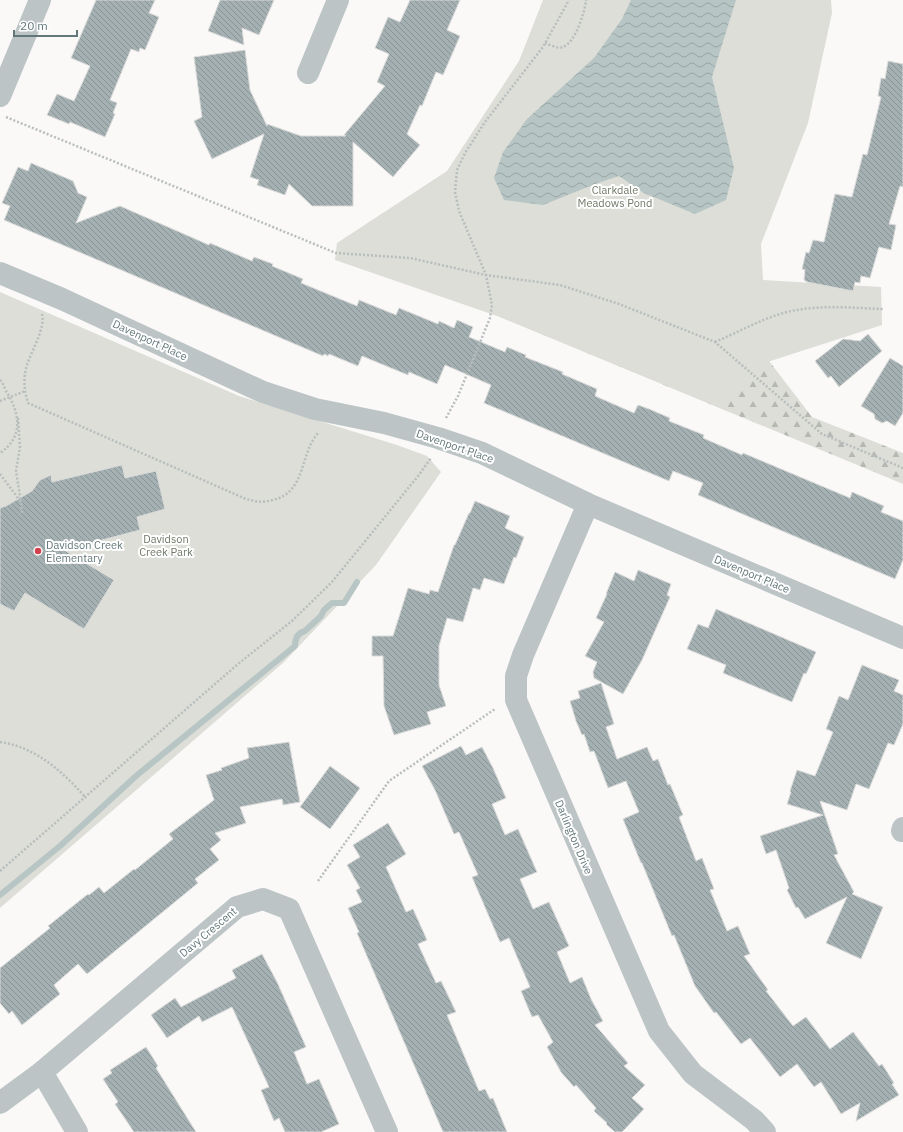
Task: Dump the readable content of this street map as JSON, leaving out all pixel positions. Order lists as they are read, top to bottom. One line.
{"streets":{"street":["Davenport Place","Darlington Drive","Davy Crescent"]},"crossings":[["Davenport Place","Darlington Drive"]],"parks":["Clarkdale Meadows Pond","Davidson Creek Park"],"places":["Davidson Creek Elementary"],"scale_bar":"20 m"}
